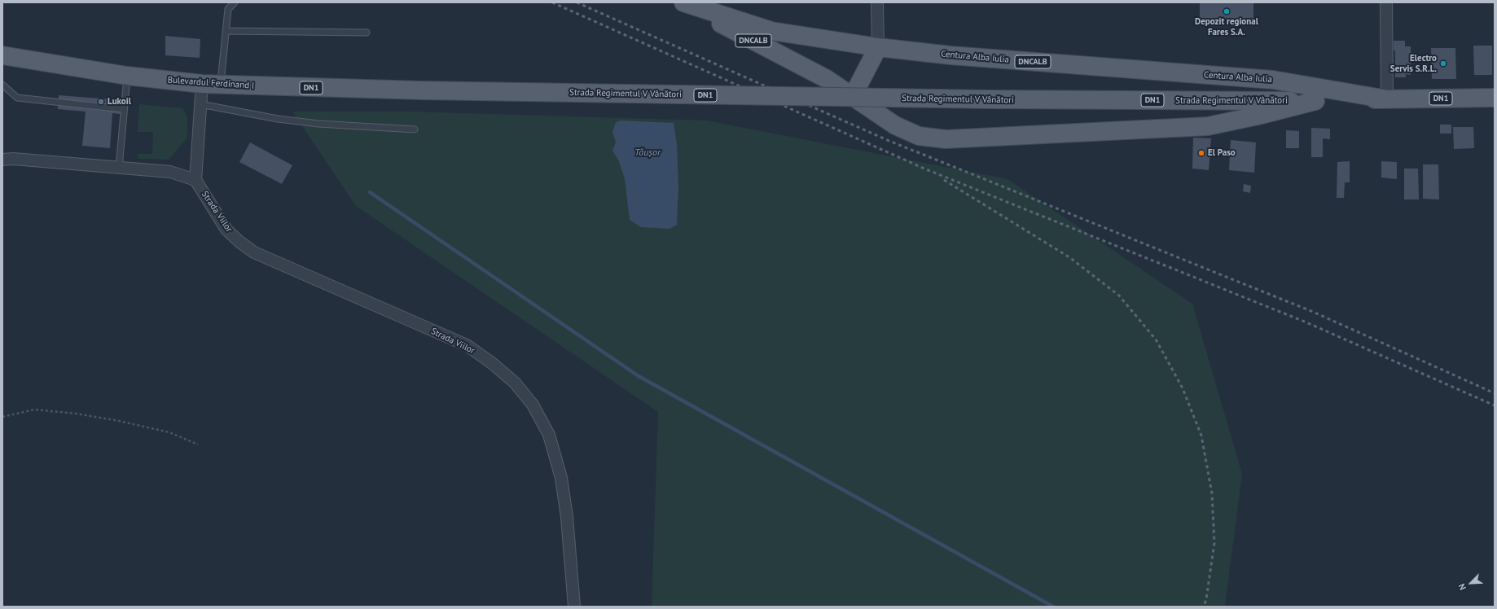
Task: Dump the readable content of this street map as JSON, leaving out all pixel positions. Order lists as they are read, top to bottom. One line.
{"streets":{"main road":["DNCALB","Centura Alba Iulia","Bulevardul Ferdinand I","DN1","Strada Regimentul V Vânători"],"street":["Strada Viilor"]},"crossings":[["Centura Alba Iulia","Strada Regimentul V Vânători"],["Bulevardul Ferdinand I","Strada Regimentul V Vânători"]],"water":["Tăușor"],"places":["Depozit regional Fares S.A.","Electro Servis S.R.L.","Lukoil","El Paso"],"north":"bottom left"}
